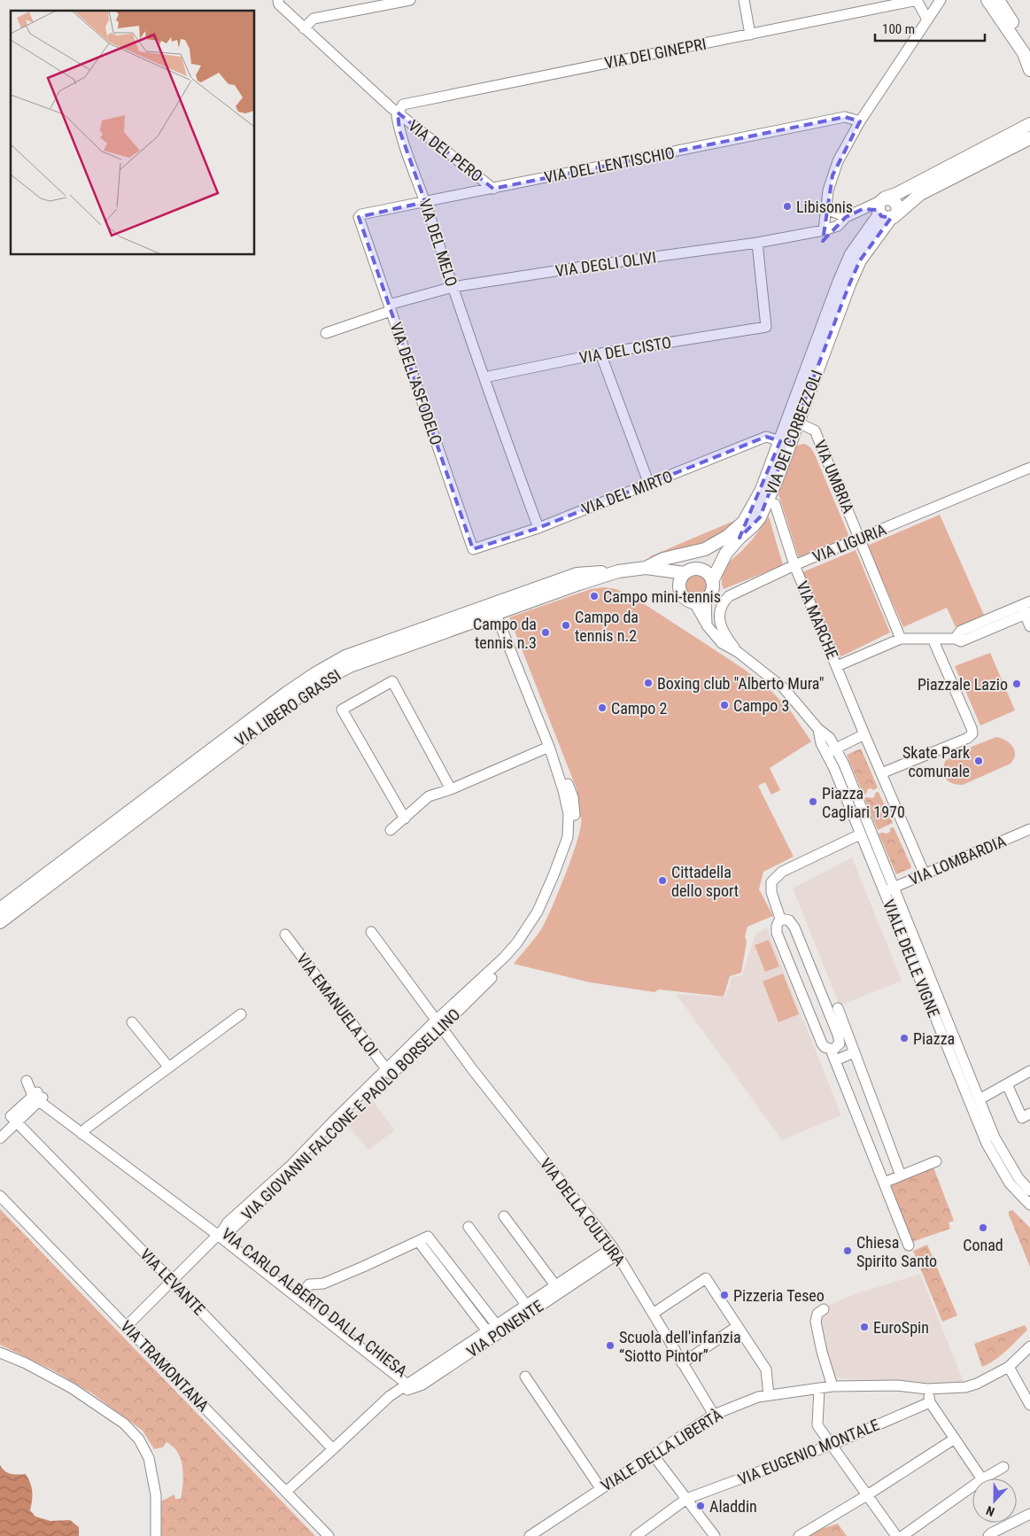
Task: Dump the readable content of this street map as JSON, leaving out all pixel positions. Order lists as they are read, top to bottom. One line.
{"streets":{"main road":["VIA DEI CORBEZZOLI","VIA LIBERO GRASSI"],"street":["VIA DEI GINEPRI","VIA DEL PERO","VIA DEL LENTISCHIO","VIA DEL MELO","VIA DEGLI OLIVI","VIA DEL CISTO","VIA DELL'ASFODELO","VIA UMBRIA","VIA DEL MIRTO","VIA LIGURIA","VIA MARCHE","VIA LOMBARDIA","VIALE DELLE VIGNE","VIA EMANUELA LOI","VIA GIOVANNI FALCONE E PAOLO BORSELLINO","VIA DELLA CULTURA","VIA LEVANTE","VIA CARLO ALBERTO DALLA CHIESA","VIA PONENTE","VIA TRAMONTANA","VIALE DELLA LIBERTÀ","VIA EUGENIO MONTALE"]},"crossings":[["VIA DEI GINEPRI","VIA DEL PERO"],["VIA DEI GINEPRI","VIA DEL MELO"],["VIA DEL PERO","VIA DEL LENTISCHIO"],["VIA DEL PERO","VIA DEL MELO"],["VIA DEL LENTISCHIO","VIA DEL MELO"],["VIA DEL LENTISCHIO","VIA DELL'ASFODELO"],["VIA DEL MELO","VIA DEGLI OLIVI"],["VIA DEL MELO","VIA DEL CISTO"],["VIA DEL MELO","VIA DEL MIRTO"],["VIA DEGLI OLIVI","VIA DEL CISTO"],["VIA DEGLI OLIVI","VIA DELL'ASFODELO"],["VIA DELL'ASFODELO","VIA DEL MIRTO"],["VIA DEI CORBEZZOLI","VIA UMBRIA"],["VIA DEI CORBEZZOLI","VIA DEL MIRTO"],["VIA DEI CORBEZZOLI","VIALE DELLE VIGNE"],["VIA UMBRIA","VIA LIGURIA"],["VIA LIGURIA","VIA MARCHE"],["VIA LIGURIA","VIALE DELLE VIGNE"],["VIA MARCHE","VIA LOMBARDIA"],["VIA LIBERO GRASSI","VIA GIOVANNI FALCONE E PAOLO BORSELLINO"],["VIA LOMBARDIA","VIALE DELLE VIGNE"],["VIA EMANUELA LOI","VIA GIOVANNI FALCONE E PAOLO BORSELLINO"],["VIA GIOVANNI FALCONE E PAOLO BORSELLINO","VIA DELLA CULTURA"],["VIA GIOVANNI FALCONE E PAOLO BORSELLINO","VIA LEVANTE"],["VIA GIOVANNI FALCONE E PAOLO BORSELLINO","VIA CARLO ALBERTO DALLA CHIESA"],["VIA GIOVANNI FALCONE E PAOLO BORSELLINO","VIA TRAMONTANA"],["VIA DELLA CULTURA","VIA PONENTE"],["VIA DELLA CULTURA","VIALE DELLA LIBERTÀ"],["VIA LEVANTE","VIA CARLO ALBERTO DALLA CHIESA"],["VIA LEVANTE","VIA PONENTE"],["VIA CARLO ALBERTO DALLA CHIESA","VIA PONENTE"],["VIA PONENTE","VIA TRAMONTANA"]],"places":["Libisonis","Campo mini-tennis","Campo da tennis n.2","Campo da tennis n.3","Boxing club \"Alberto Mura\"","Piazzale Lazio","Campo 3","Campo 2","Skate Park comunale","Piazza Cagliari 1970","Cittadella dello sport","Piazza","Conad","Chiesa Spirito Santo","Pizzeria Teseo","EuroSpin","Scuola dell'infanzia “Siotto Pintor”","Aladdin"],"scale_bar":"100 m","north":"bottom"}
